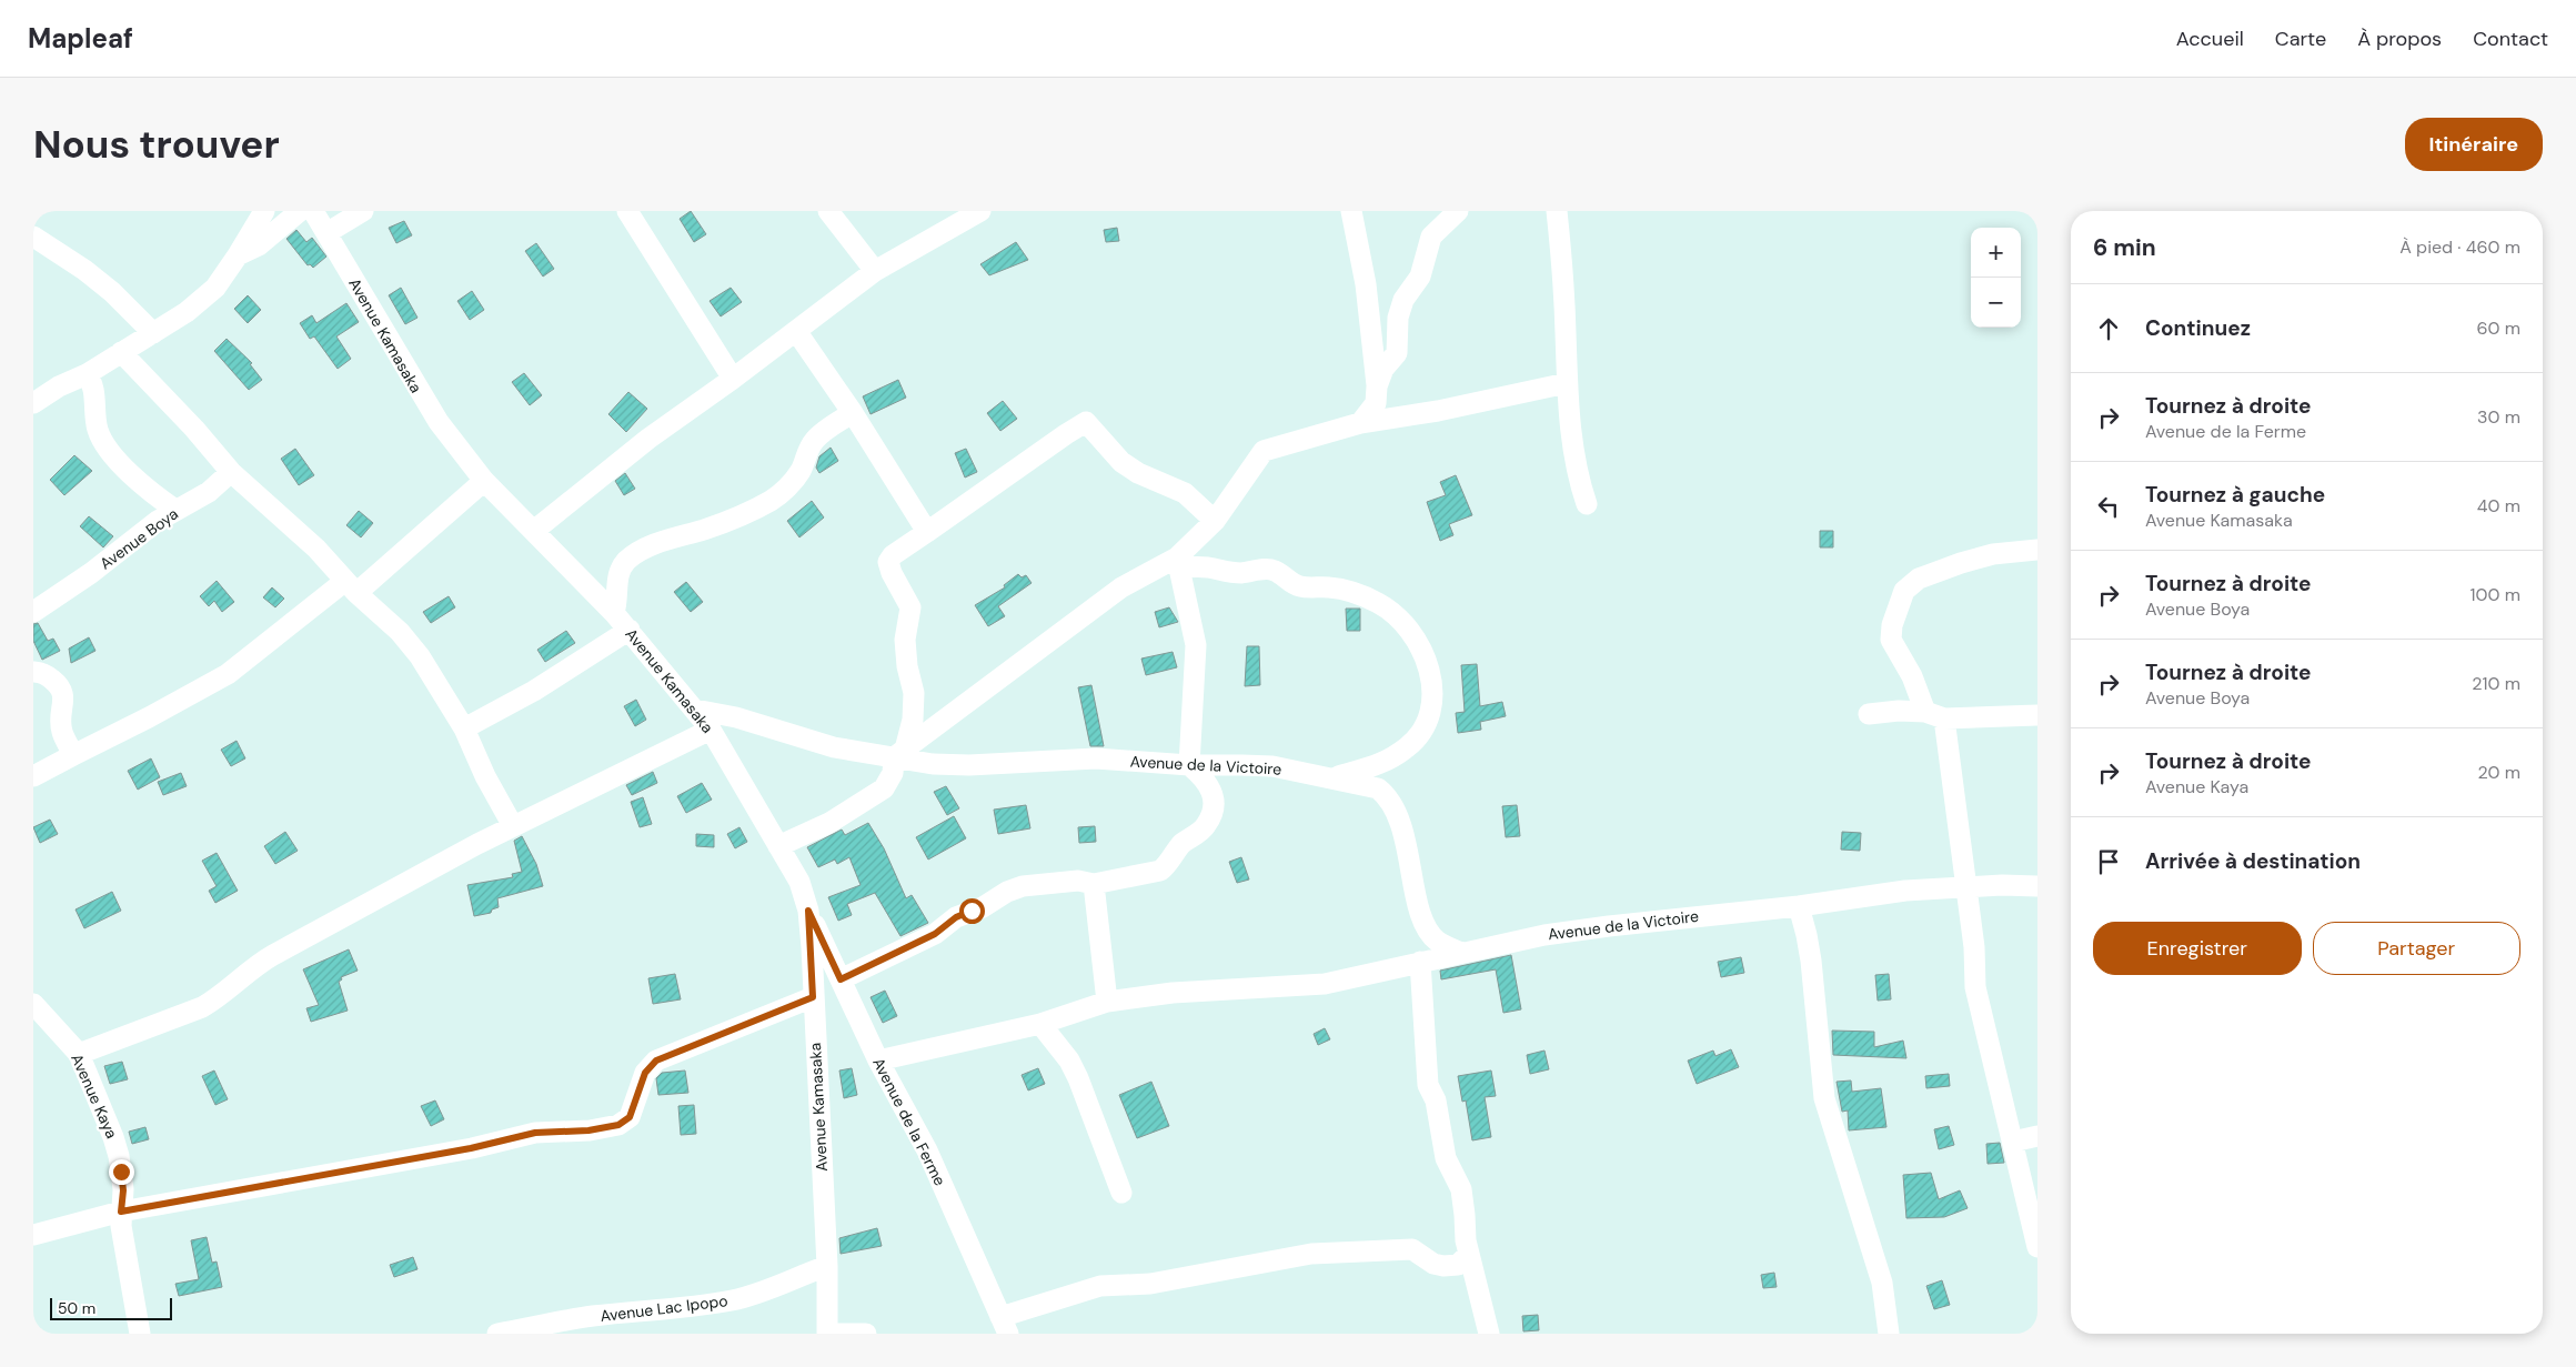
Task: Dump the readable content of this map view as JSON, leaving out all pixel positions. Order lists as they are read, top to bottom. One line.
{"streets":{"street":["Avenue Kamasaka","Avenue Boya","Avenue de la Victoire","Avenue Kaya","Avenue de la Ferme","Avenue Lac Ipopo"]},"crossings":[["Avenue Kamasaka","Avenue de la Victoire"],["Avenue Kamasaka","Avenue de la Ferme"],["Avenue Kamasaka","Avenue Lac Ipopo"]],"scale_bar":"50 m","page":{"header":"Mapleaf","nav":["Accueil","Carte","À propos","Contact"],"buttons":["Itinéraire",["Enregistrer","Partager"]],"title":"Nous trouver","heading":["6 min","À pied · 460 m"],"map_buttons":["+","−"],"list":[["Continuez","60 m"],["Tournez à droite","Avenue de la Ferme","30 m"],["Tournez à gauche","Avenue Kamasaka","40 m"],["Tournez à droite","Avenue Boya","100 m"],["Tournez à droite","Avenue Boya","210 m"],["Tournez à droite","Avenue Kaya","20 m"],"Arrivée à destination"],"scale":"50 m"}}
